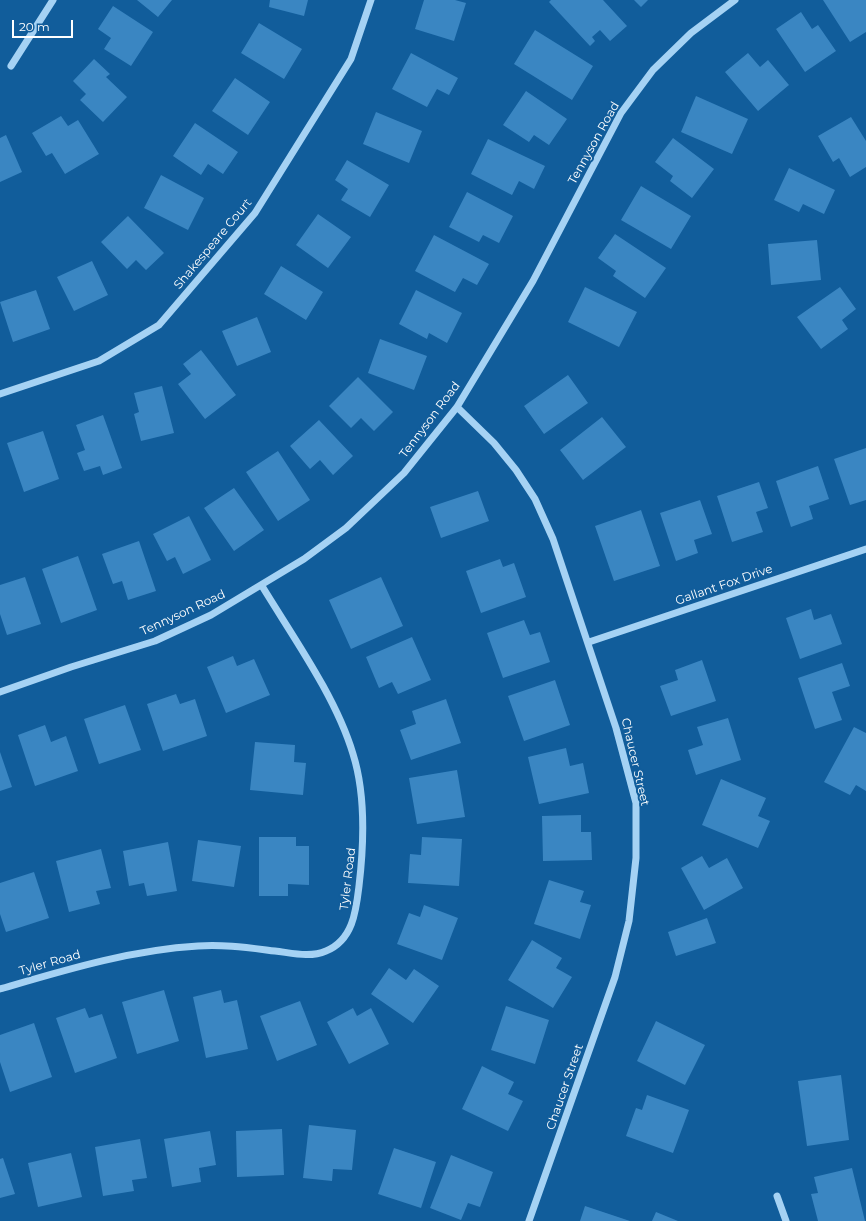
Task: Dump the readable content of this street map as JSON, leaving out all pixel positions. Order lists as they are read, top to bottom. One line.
{"streets":{"street":["Tennyson Road","Shakespeare Court","Gallant Fox Drive","Chaucer Street","Tyler Road"]},"crossings":[["Tennyson Road","Chaucer Street"],["Tennyson Road","Tyler Road"],["Gallant Fox Drive","Chaucer Street"]],"scale_bar":"20 m"}
